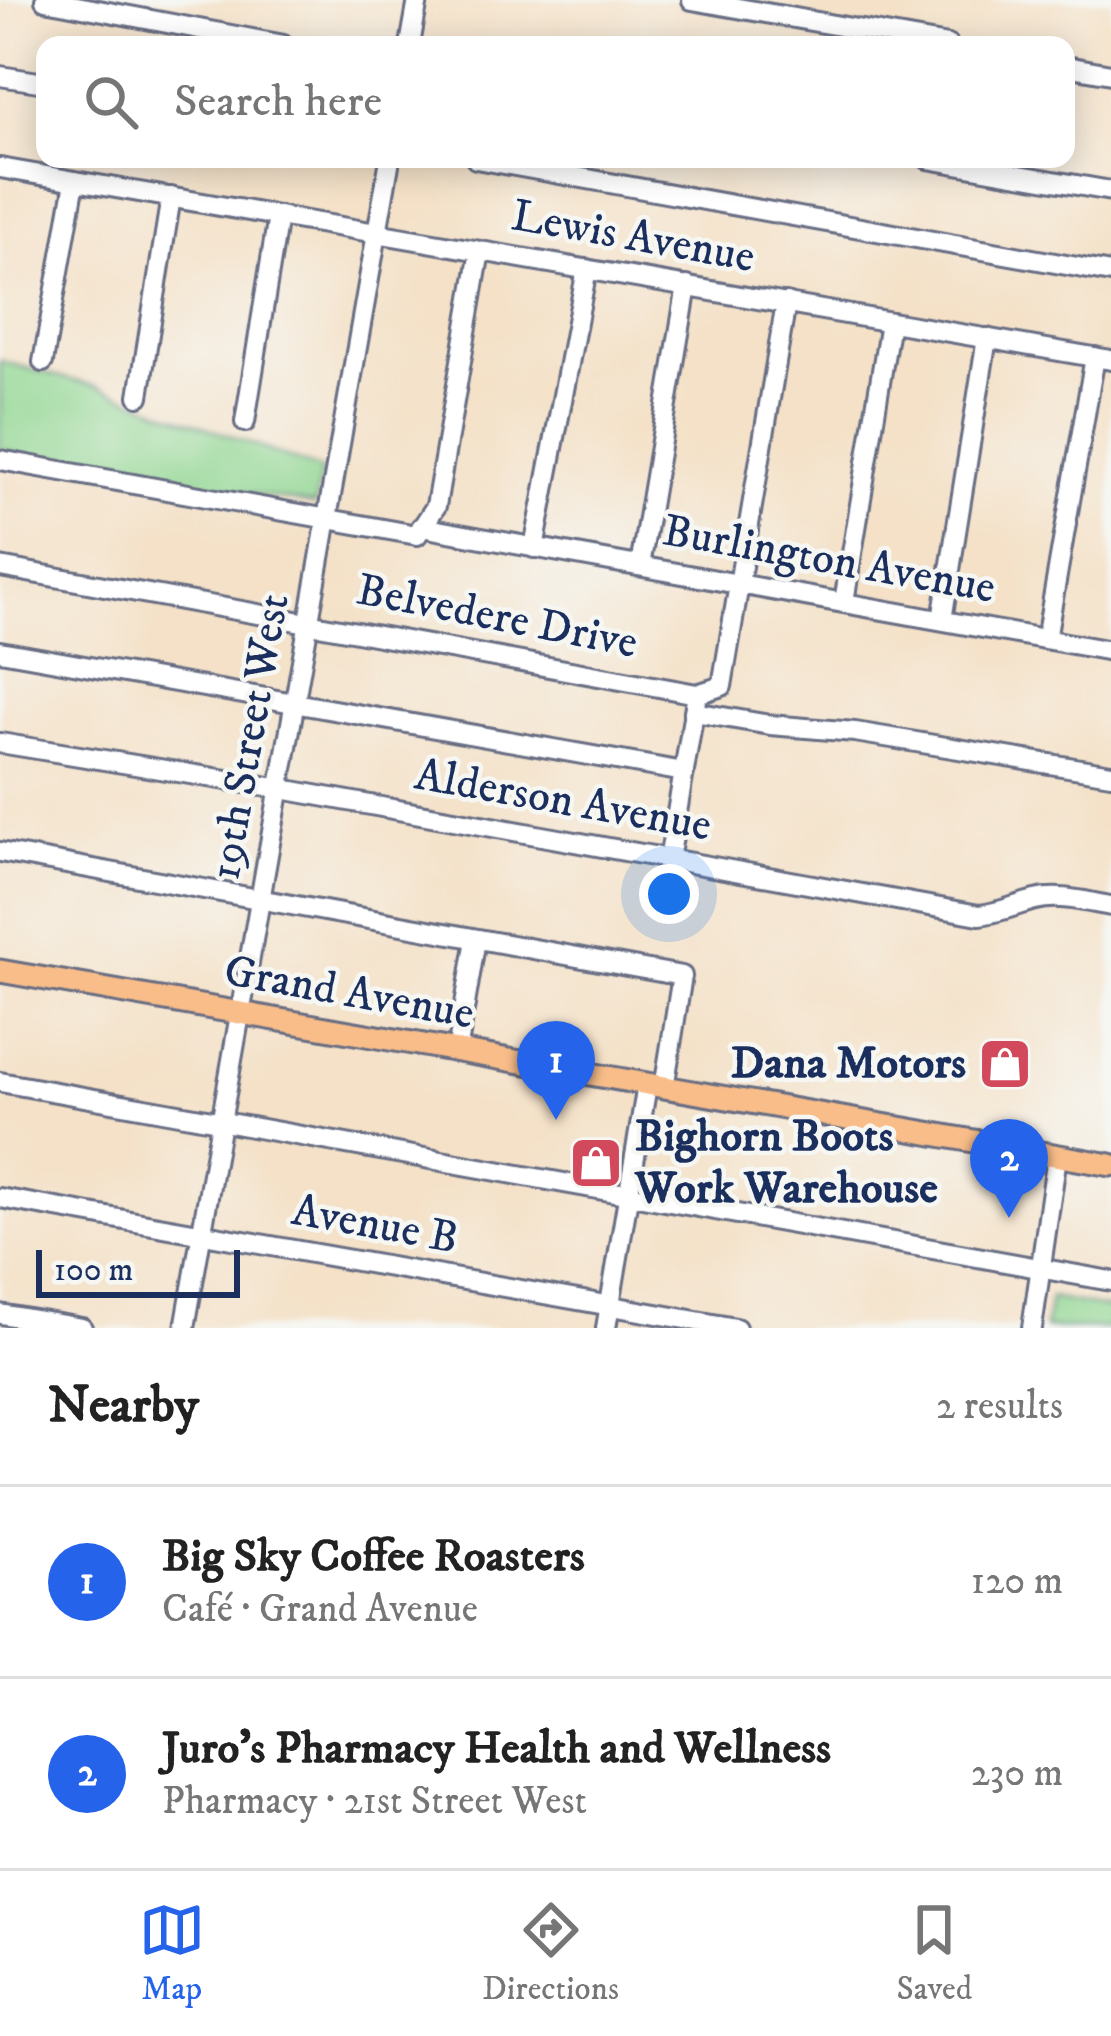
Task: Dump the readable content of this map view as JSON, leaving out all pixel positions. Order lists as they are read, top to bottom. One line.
{"streets":{"main road":["Grand Avenue"],"street":["Lewis Avenue","Burlington Avenue","Belvedere Drive","19th Street West","Alderson Avenue","Avenue B"]},"crossings":[["Lewis Avenue","19th Street West"],["Belvedere Drive","19th Street West"],["19th Street West","Alderson Avenue"],["19th Street West","Grand Avenue"],["19th Street West","Avenue B"]],"places":{"shop":["Dana Motors","Bighorn Boots Work Warehouse"]},"scale_bar":"100 m","page":{"search":"Search here","pins":["1","2"],"scale":"100 m","heading":["Nearby","2 results"],"list":[{"mark":"1","name":"Big Sky Coffee Roasters","note":"Café · Grand Avenue","value":"120 m"},{"mark":"2","name":"Juro's Pharmacy Health and Wellness","note":"Pharmacy · 21st Street West","value":"230 m"}],"nav":["Map","Directions","Saved"]}}
